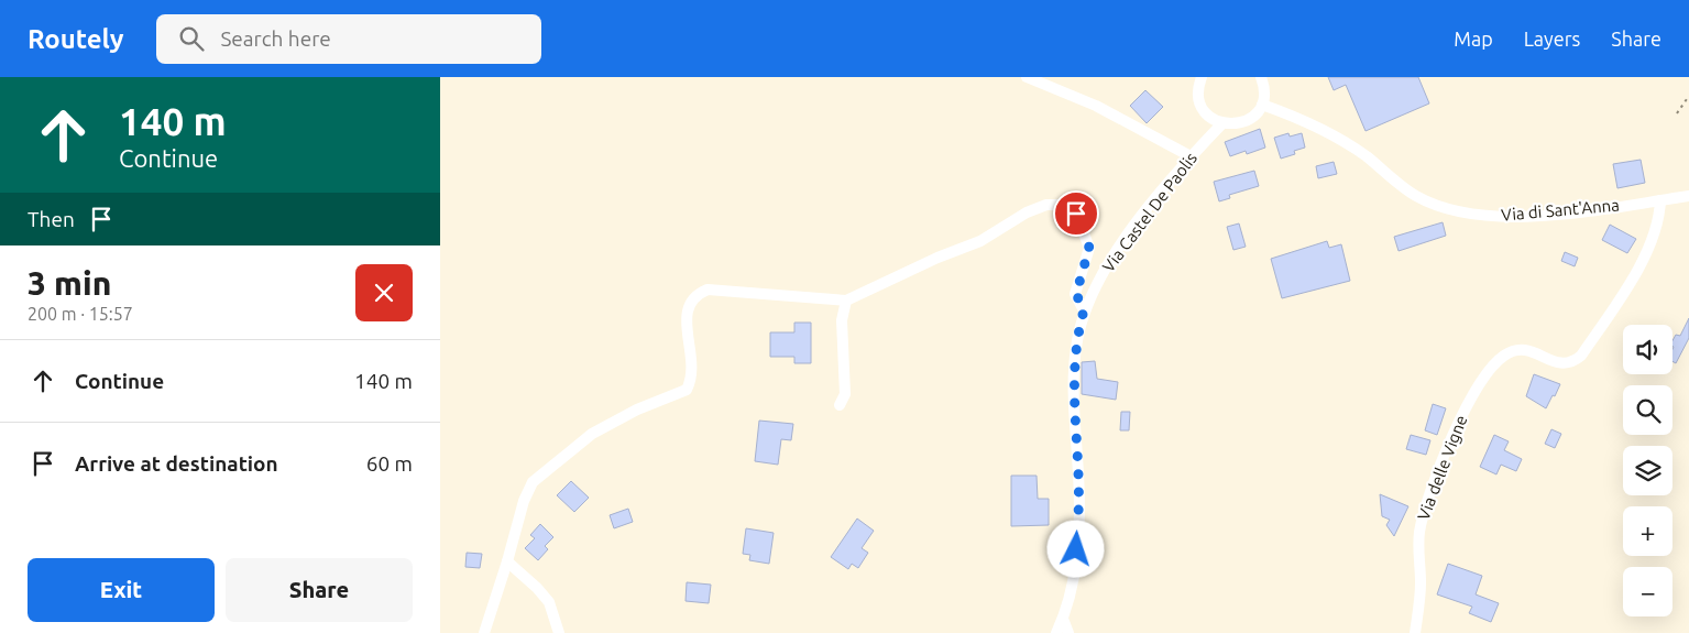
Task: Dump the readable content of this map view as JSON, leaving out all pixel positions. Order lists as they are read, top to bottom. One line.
{"streets":{"street":["Via di Sant'Anna","Via Castel De Paolis","Via delle Vigne"]},"crossings":[["Via di Sant'Anna","Via delle Vigne"]],"page":{"header":"Routely","search":"Search here","nav":["Map","Layers","Share"],"turn":["140 m","Continue"],"then":"Then","heading":["3 min","200 m · 15:57"],"map_buttons":["+","−"],"list":[{"name":"Continue","value":"140 m"},{"name":"Arrive at destination","value":"60 m"}],"buttons":["Exit","Share"]}}
